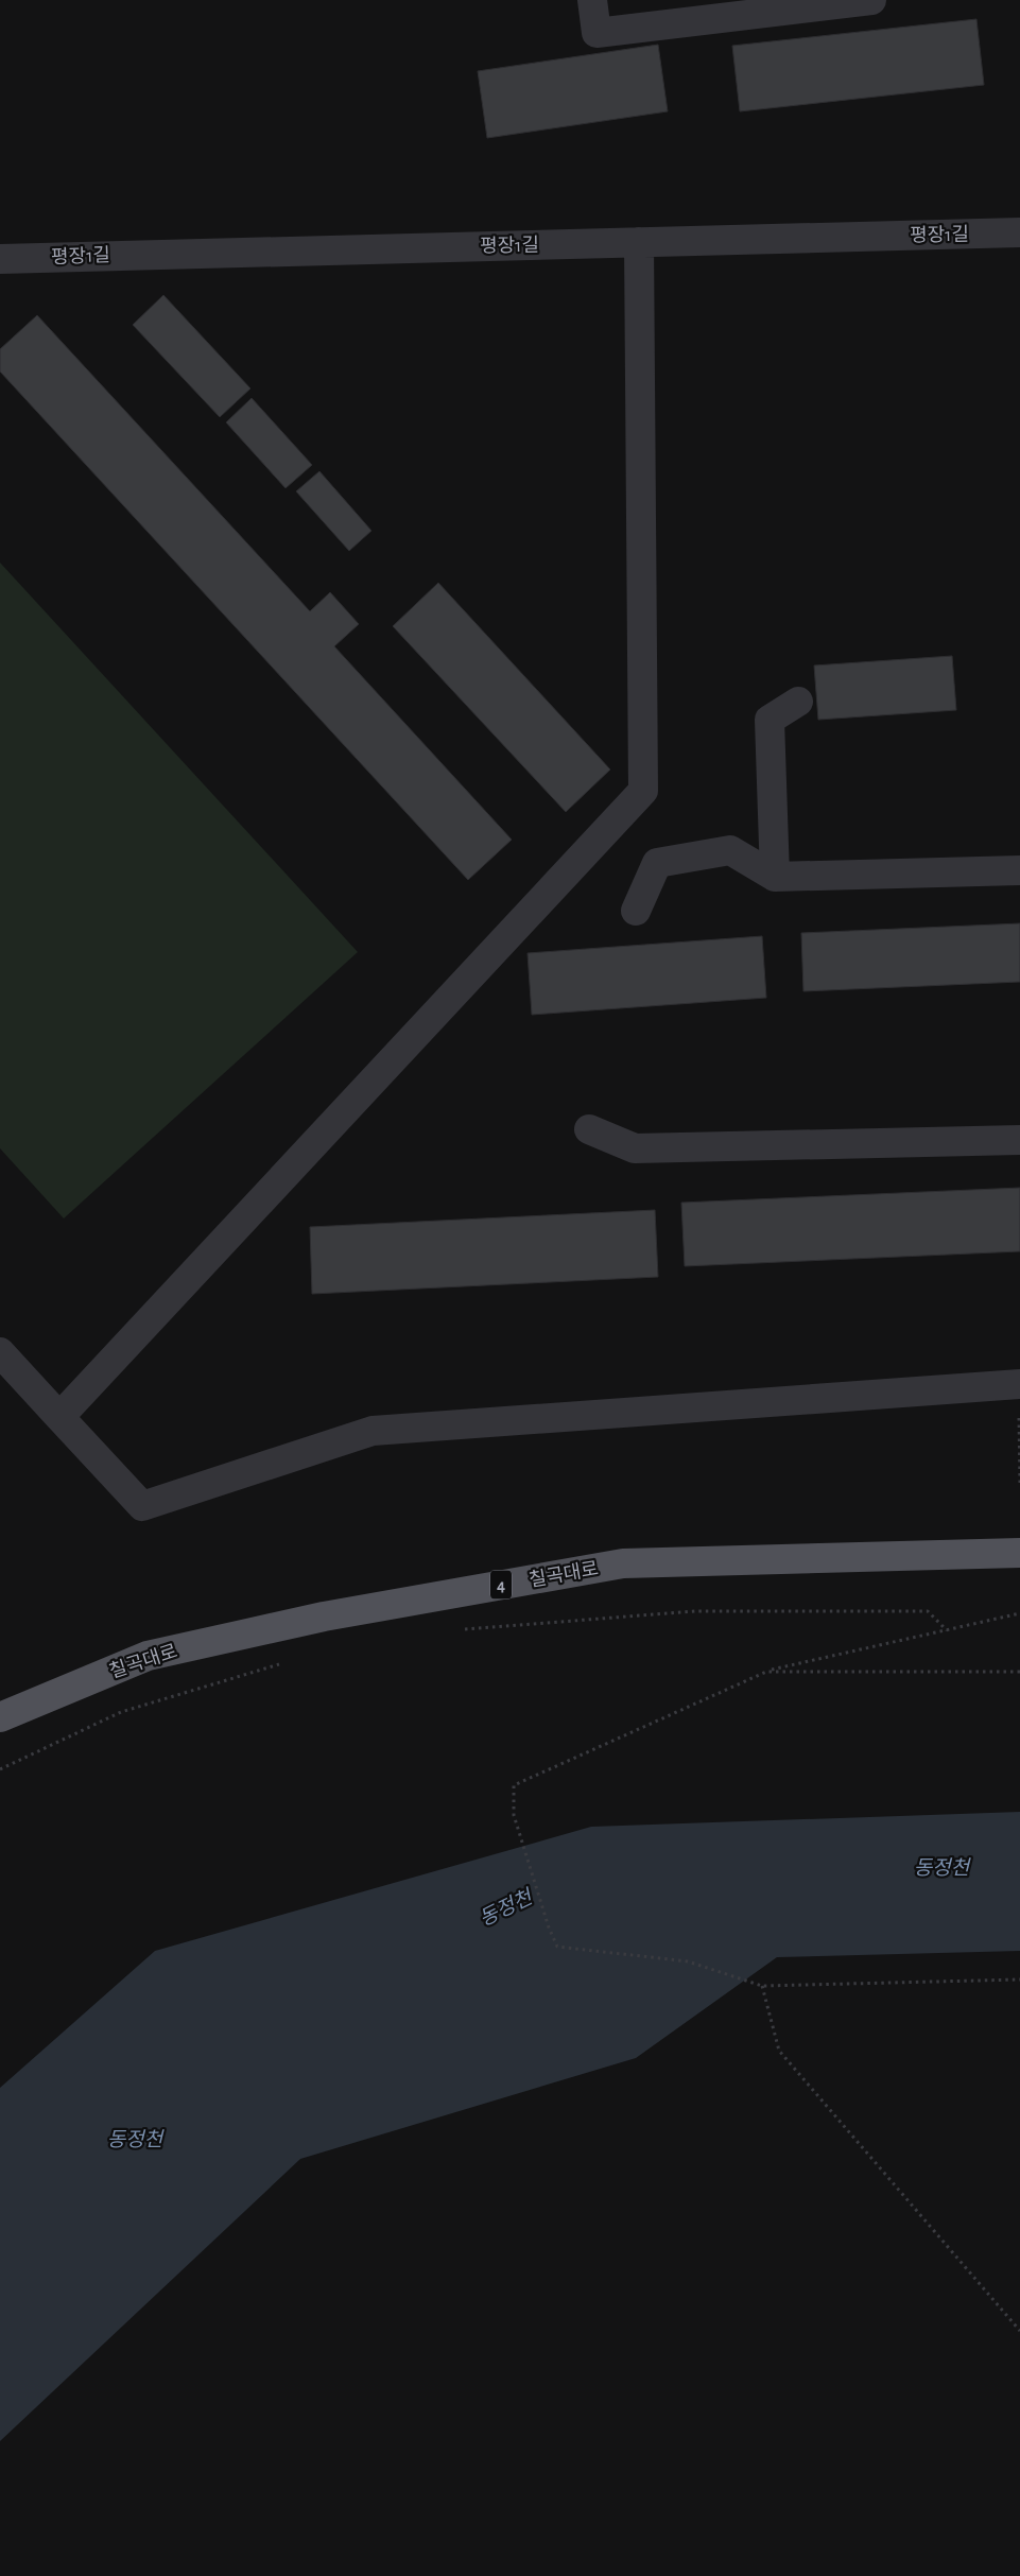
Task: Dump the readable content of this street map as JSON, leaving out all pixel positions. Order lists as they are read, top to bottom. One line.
{"streets":{"main road":["칠곡대로","4"],"street":["평장1길"]},"water":["동정천"]}
